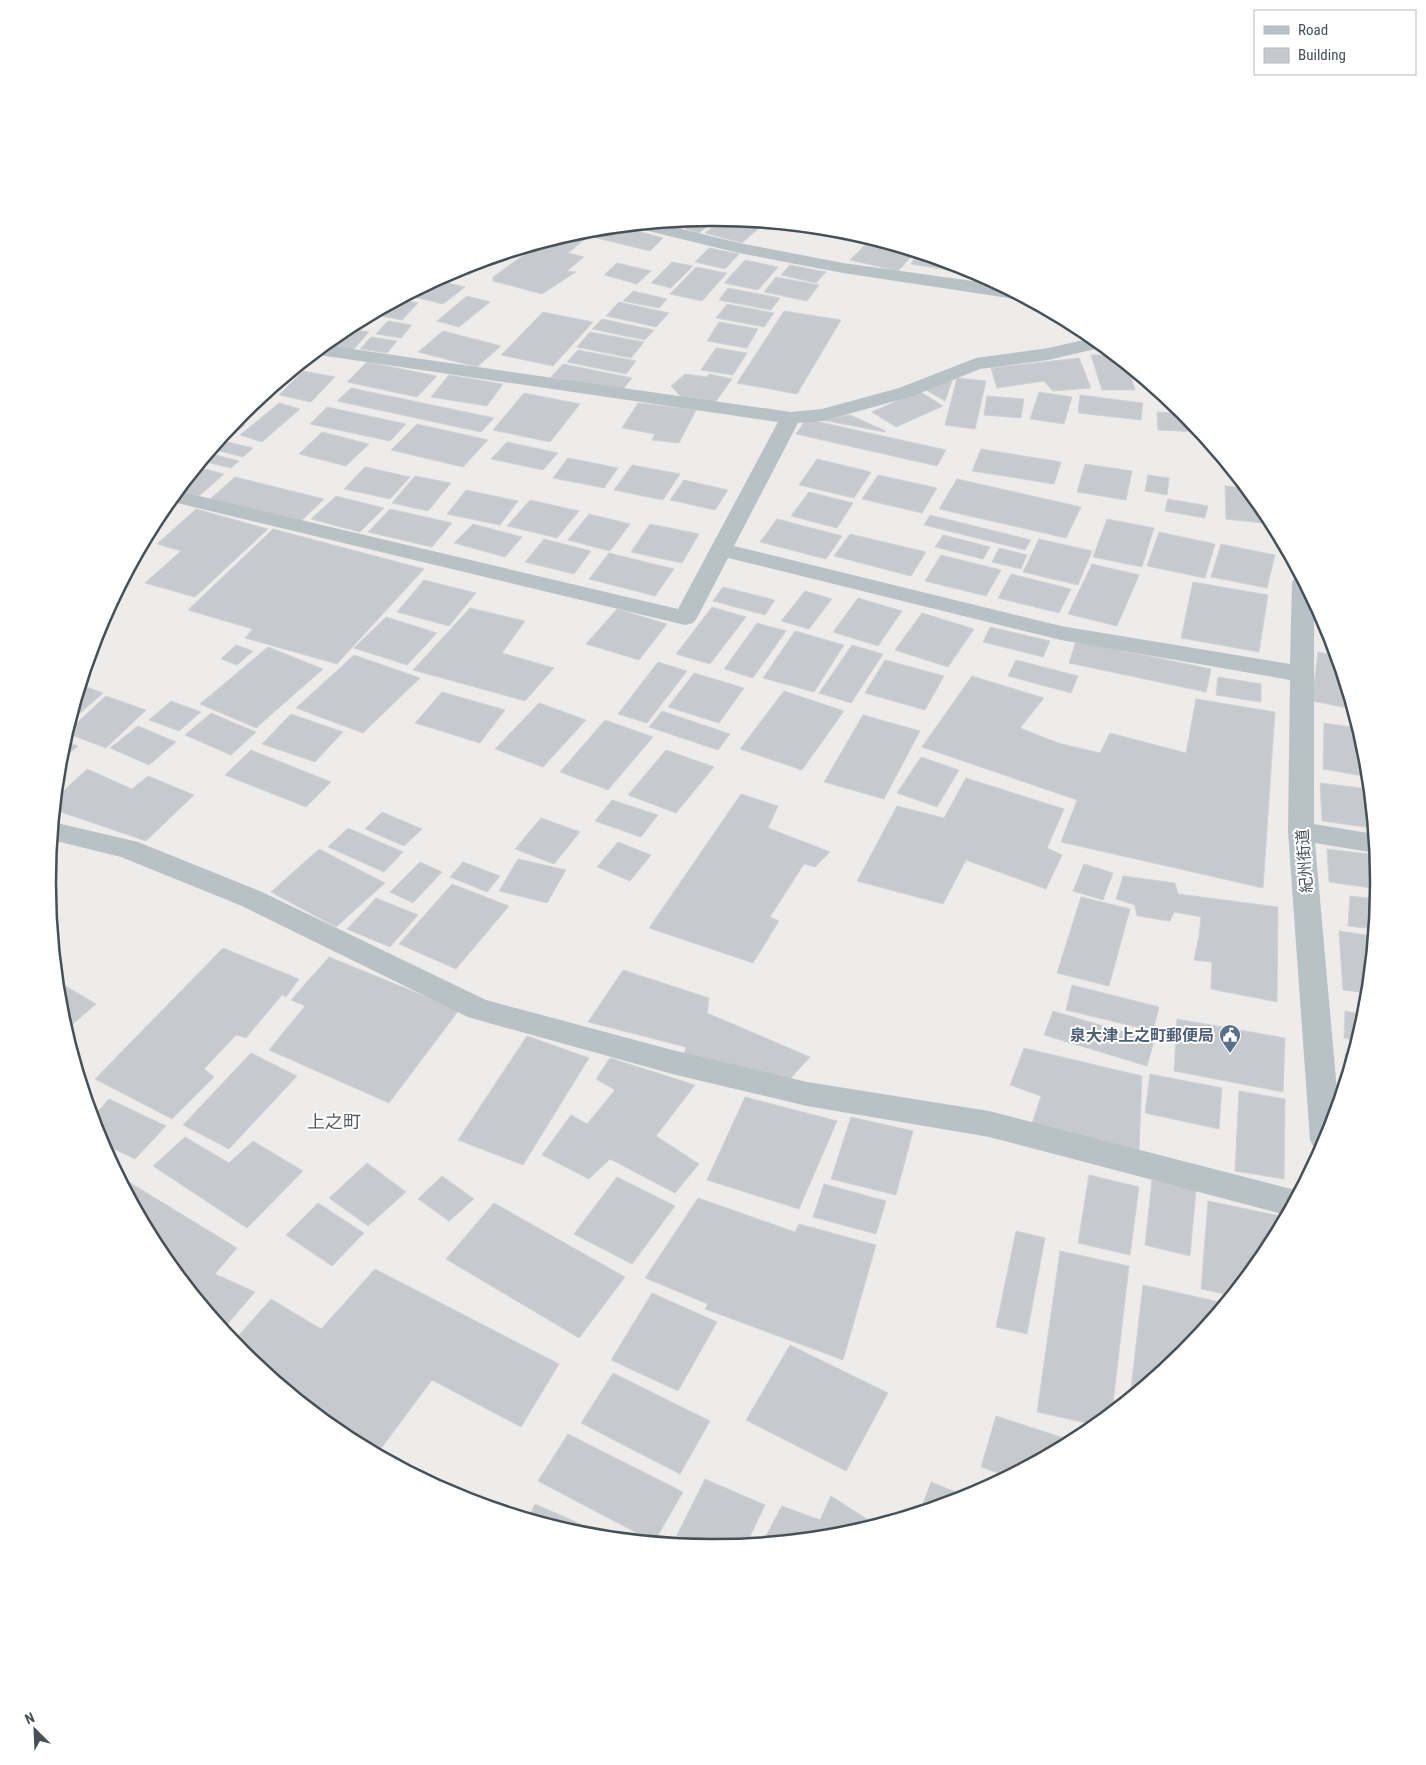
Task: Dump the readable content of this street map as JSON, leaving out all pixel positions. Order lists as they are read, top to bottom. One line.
{"streets":{"street":["紀州街道"]},"districts":["上之町"],"places":{"public building":["泉大津上之町郵便局"]},"legend":["Road","Building"],"north":"top left"}
